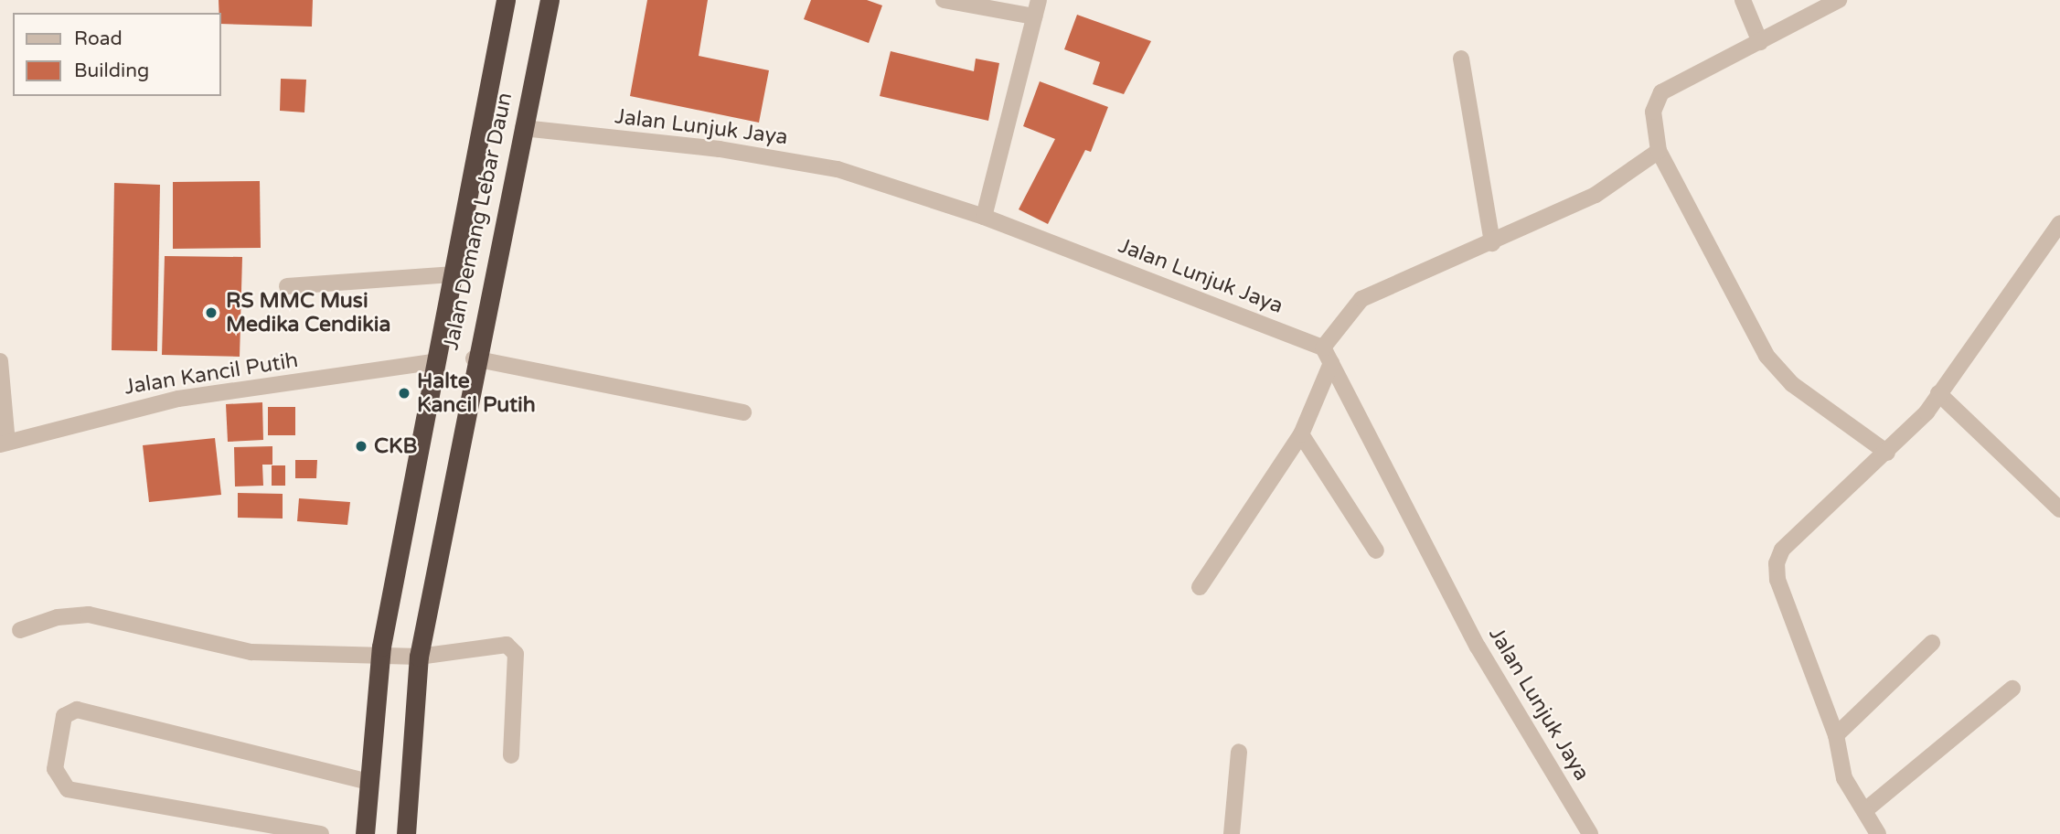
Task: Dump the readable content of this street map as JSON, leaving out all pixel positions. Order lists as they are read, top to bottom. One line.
{"streets":{"highway":["Jalan Demang Lebar Daun"],"street":["Jalan Lunjuk Jaya","Jalan Kancil Putih"]},"crossings":[["Jalan Lunjuk Jaya","Jalan Demang Lebar Daun"],["Jalan Demang Lebar Daun","Jalan Kancil Putih"]],"places":["RS MMC Musi Medika Cendikia","Halte Kancil Putih","CKB"],"legend":["Road","Building"]}
